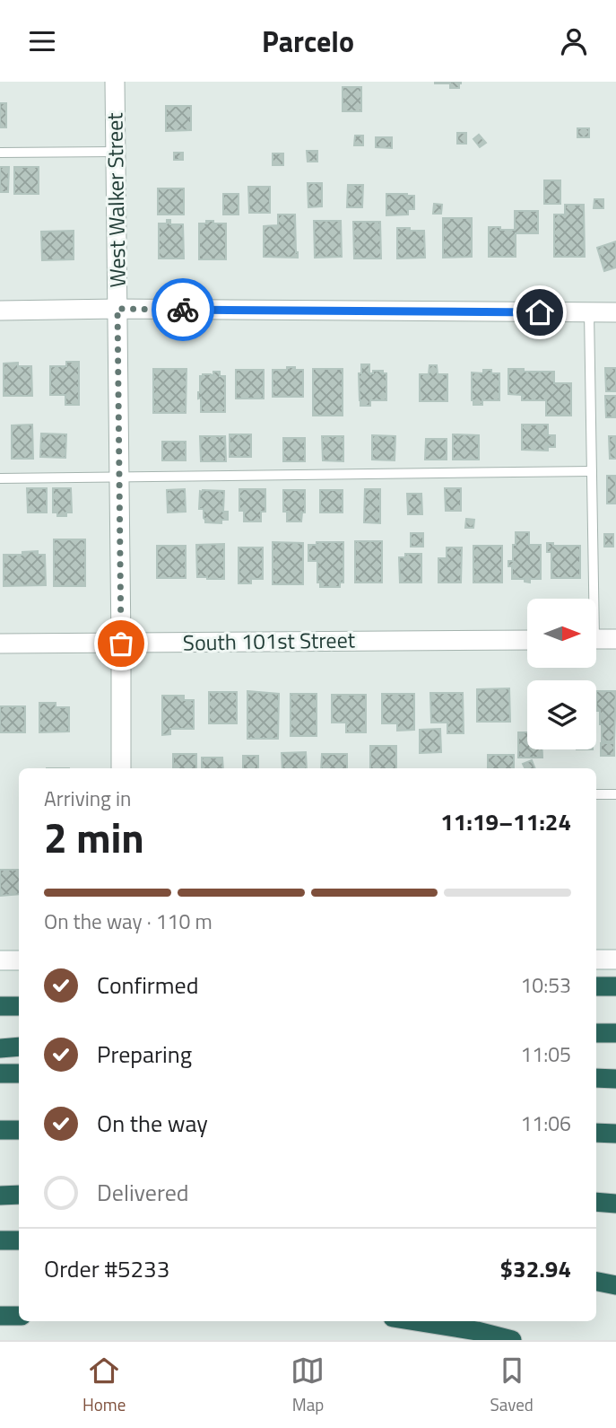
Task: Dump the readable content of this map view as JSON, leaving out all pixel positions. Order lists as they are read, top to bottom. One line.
{"streets":{"street":["West Walker Street","South 101st Street"]},"crossings":[["West Walker Street","South 101st Street"]],"north":"right","page":{"header":"Parcelo","heading":["2 min","Arriving in","11:19–11:24"],"panel":["Order #5233","$32.94"],"bar":"On the way · 110 m","list":[["Confirmed","10:53"],["Preparing","11:05"],["On the way","11:06"],"Delivered"],"tabs":["Home","Map","Saved"]}}
